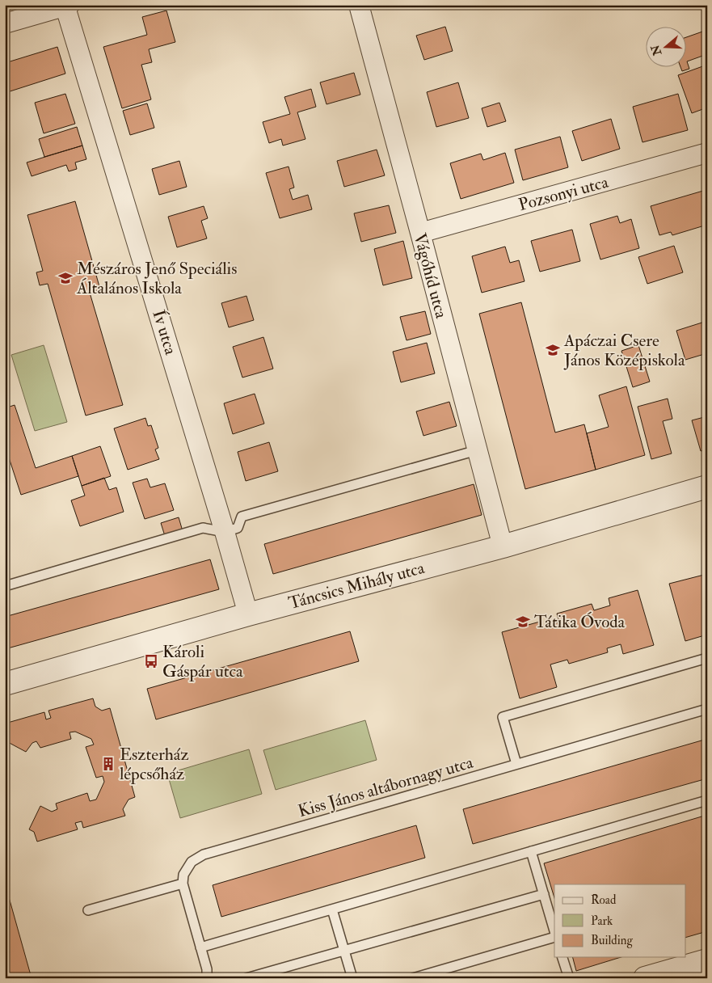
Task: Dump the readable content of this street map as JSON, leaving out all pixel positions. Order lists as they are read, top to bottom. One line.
{"streets":{"street":["Pozsonyi utca","Vágóhíd utca","Ív utca","Táncsics Mihály utca"],"lane":["Kiss János altábornagy utca"]},"crossings":[["Pozsonyi utca","Vágóhíd utca"],["Vágóhíd utca","Táncsics Mihály utca"],["Ív utca","Táncsics Mihály utca"]],"places":{"school or university":["Mészáros Jenő Speciális Általános Iskola","Apáczai Csere János Középiskola","Tátika Óvoda"],"bus stop":["Károli Gáspár utca"],"building":["Eszterház lépcsőház"]},"legend":["Road","Park","Building"],"north":"left"}
